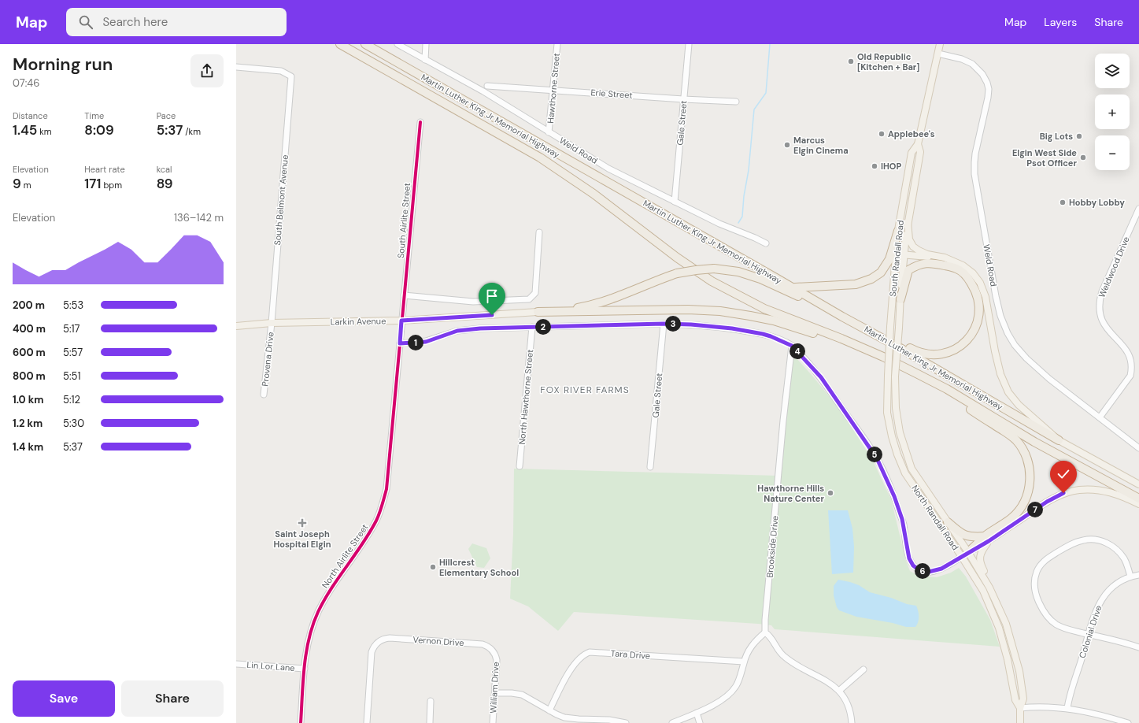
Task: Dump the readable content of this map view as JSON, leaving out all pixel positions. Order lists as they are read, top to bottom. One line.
{"streets":{"highway":["Martin Luther King Jr Memorial Highway"],"main road":["South Randall Road","Larkin Avenue","North Randall Road"],"street":["Hawthorne Street","Erie Street","Gale Street","Weld Road","South Belmont Avenue","South Airlite Street","Weldwood Drive","Provena Drive","North Hawthorne Street","Brookside Drive","North Airlite Street","Colonial Drive","Vernon Drive","Tara Drive","Lin Lor Lane","William Drive"]},"crossings":[["Hawthorne Street","Erie Street"],["Hawthorne Street","Weld Road"],["Erie Street","Gale Street"],["Gale Street","Weld Road"],["Weld Road","South Randall Road"],["Weld Road","Weldwood Drive"],["South Belmont Avenue","Larkin Avenue"],["South Belmont Avenue","Provena Drive"],["South Airlite Street","Larkin Avenue"],["South Airlite Street","North Airlite Street"],["South Randall Road","North Randall Road"],["Larkin Avenue","Provena Drive"],["Larkin Avenue","North Airlite Street"],["North Airlite Street","Lin Lor Lane"],["Vernon Drive","William Drive"]],"districts":["FOX RIVER FARMS"],"places":{"other":["Old Republic [Kitchen + Bar]","Applebee's","Big Lots","Marcus Elgin Cinema","Elgin West Side Psot Officer","IHOP","Hobby Lobby","Hawthorne Hills Nature Center","Hillcrest Elementary School"],"health":["Saint Joseph Hospital Elgin"]},"page":{"header":"Map","search":"Search here","nav":["Map","Layers","Share"],"heading":["Morning run","07:46"],"map_buttons":["+","−"],"stats":[["Distance","1.45 km"],["Time","8:09"],["Pace","5:37 /km"],["Elevation","9 m"],["Heart rate","171 bpm"],["kcal","89"]],"chart":["Elevation","136–142 m"],"list":[{"name":"200 m","note":"5:53"},{"name":"400 m","note":"5:17"},{"name":"600 m","note":"5:57"},{"name":"800 m","note":"5:51"},{"name":"1.0 km","note":"5:12"},{"name":"1.2 km","note":"5:30"},{"name":"1.4 km","note":"5:37"}],"pins":["3","2","1","4","5","7","6"],"buttons":["Save","Share"]}}
